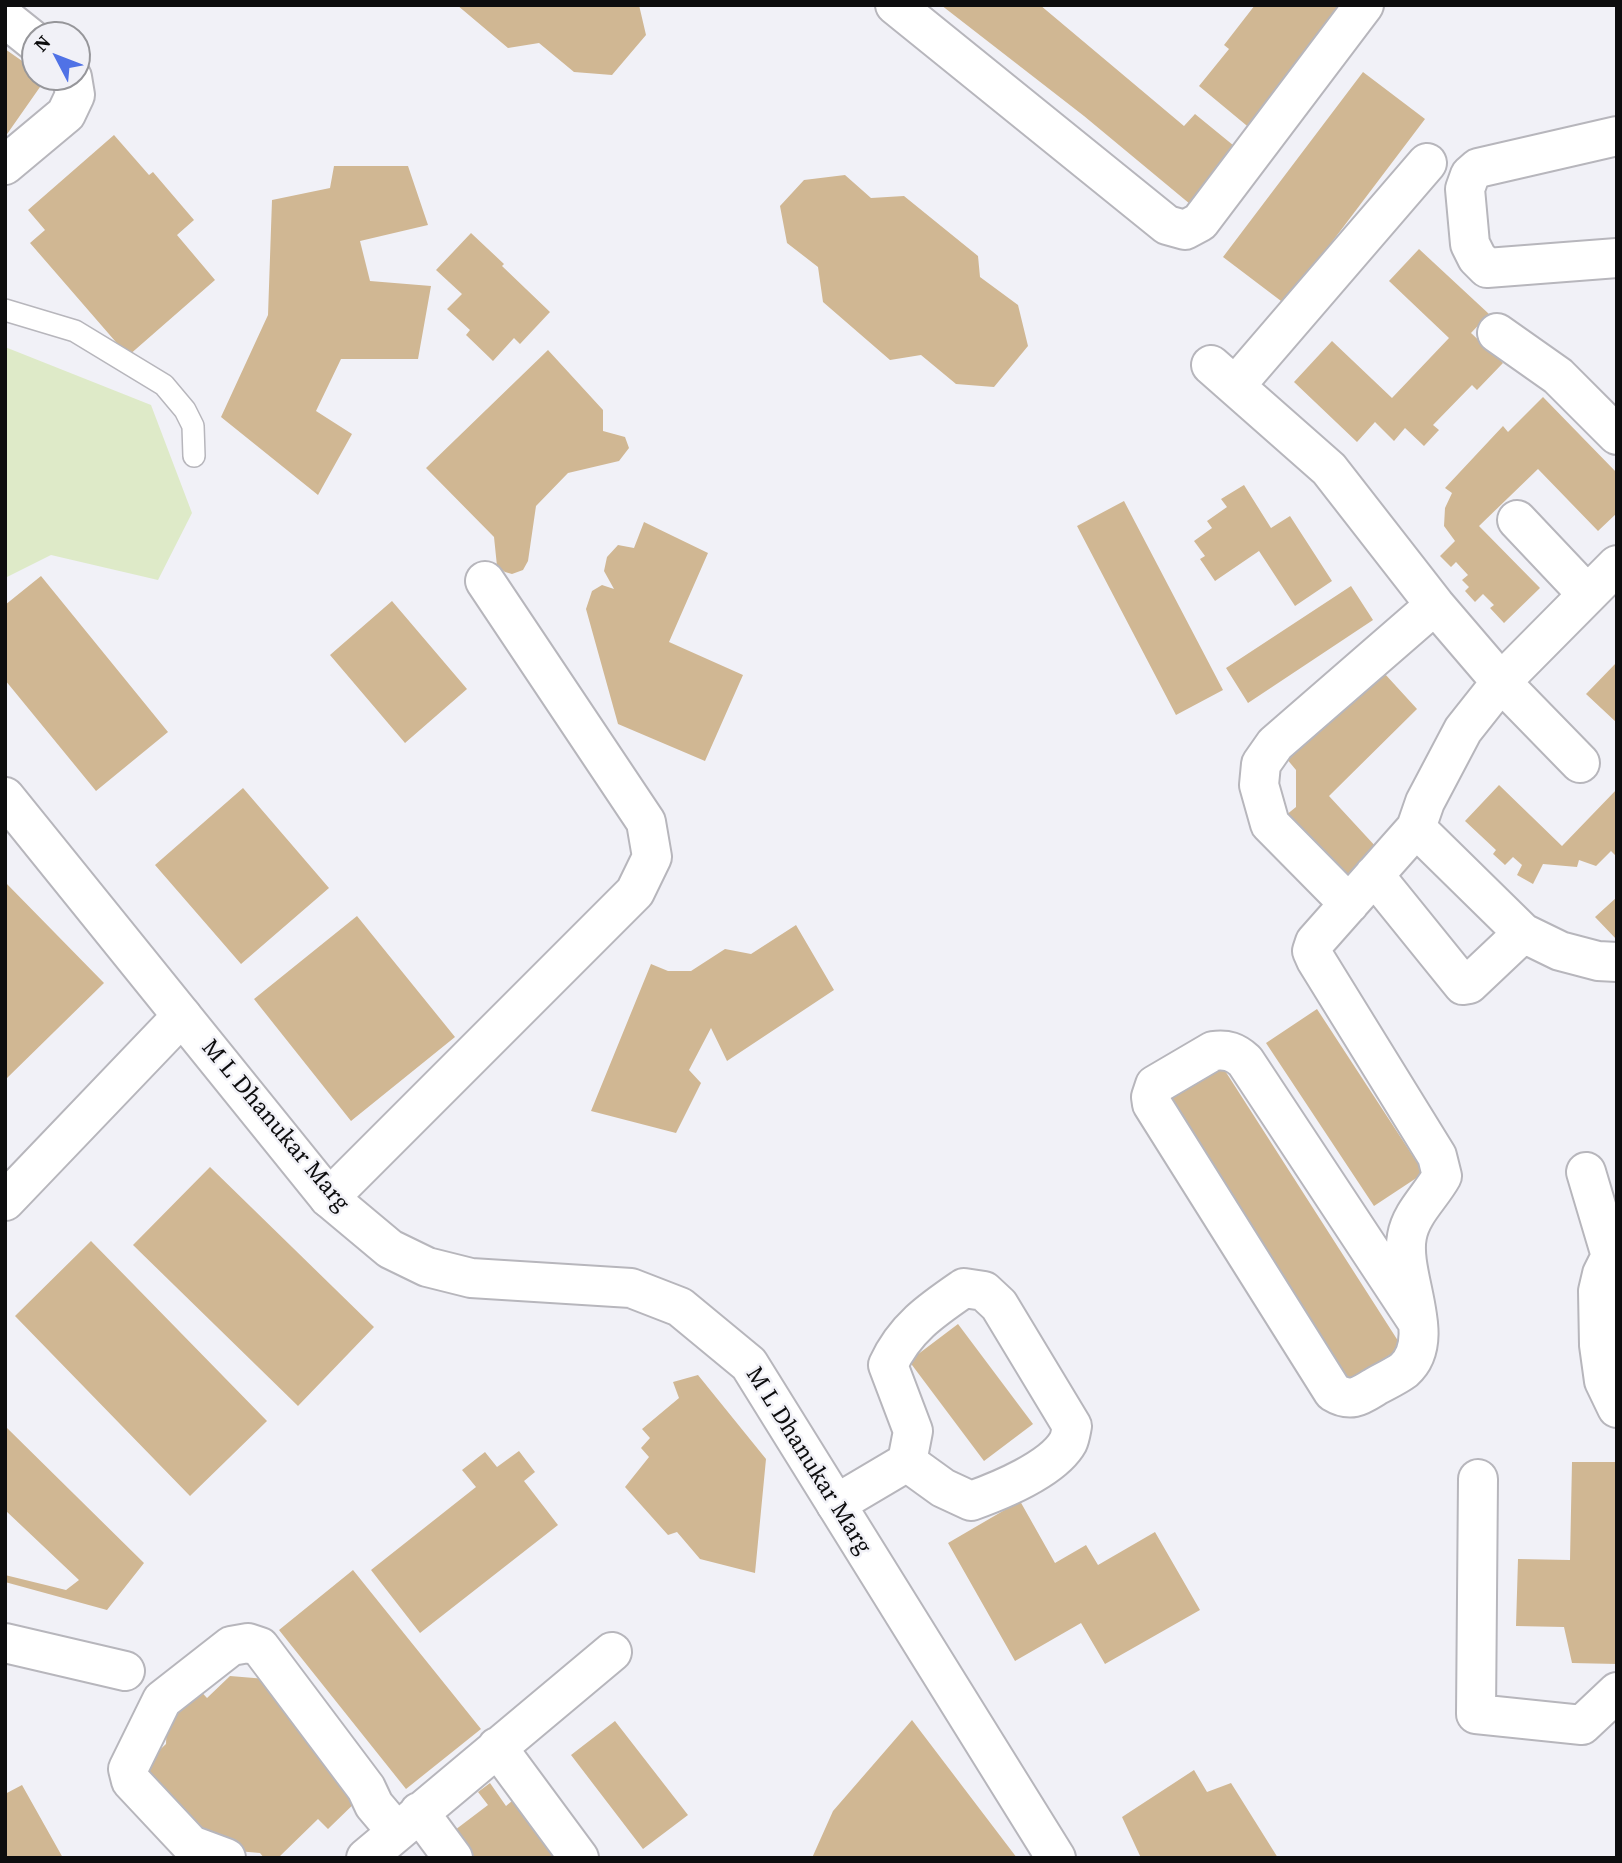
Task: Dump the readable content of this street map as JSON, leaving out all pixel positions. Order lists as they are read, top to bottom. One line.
{"streets":{"street":["M L Dhanukar Marg"]},"north":"top left"}
